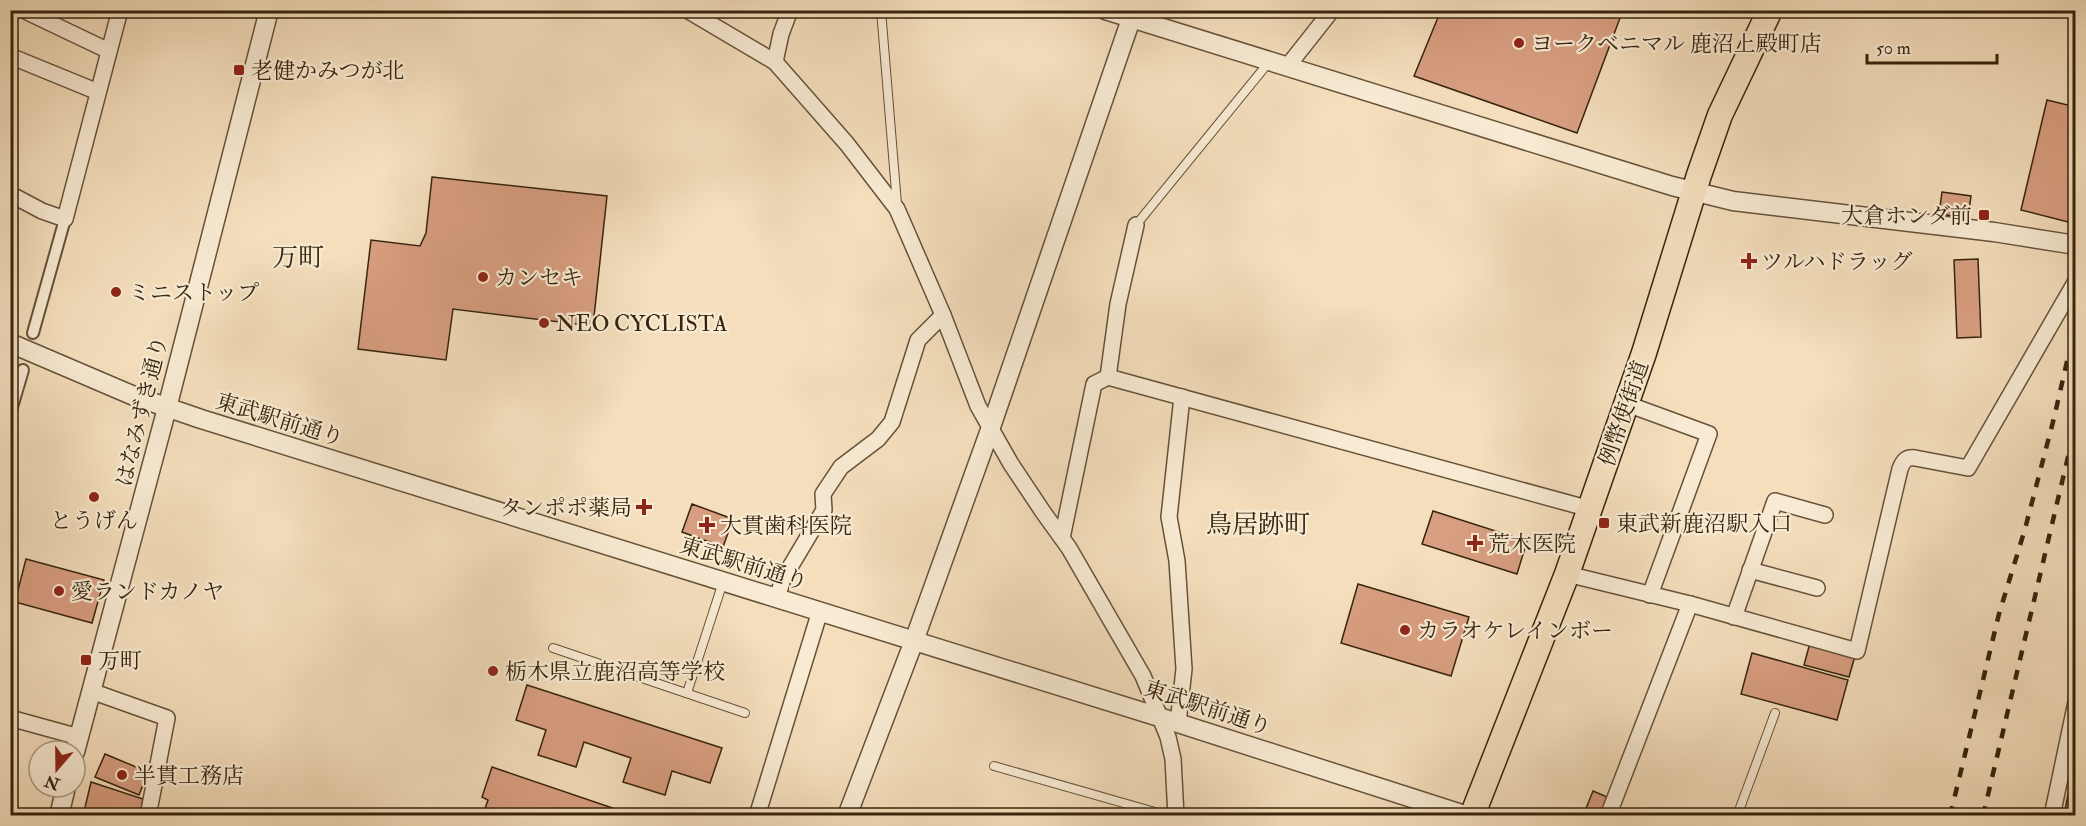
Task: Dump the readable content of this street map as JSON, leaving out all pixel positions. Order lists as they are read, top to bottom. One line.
{"streets":{"highway":["例幣使街道"],"street":["はなみずき通り","東武駅前通り"]},"crossings":[["はなみずき通り","東武駅前通り"],["例幣使街道","東武駅前通り"]],"districts":["万町","鳥居跡町"],"places":{"other":["ヨークベニマル 鹿沼上殿町店","カンセキ","ミニストップ","NEO CYCLISTA","とうげん","愛ランドカノヤ","カラオケレインボー","栃木県立鹿沼高等学校","半貫工務店"],"transit":["老健かみつが北","大倉ホンダ前","東武新鹿沼駅入口","万町"],"health":["ツルハドラッグ","タンポポ薬局","大貫歯科医院","荒木医院"]},"scale_bar":"50 m","north":"bottom"}
